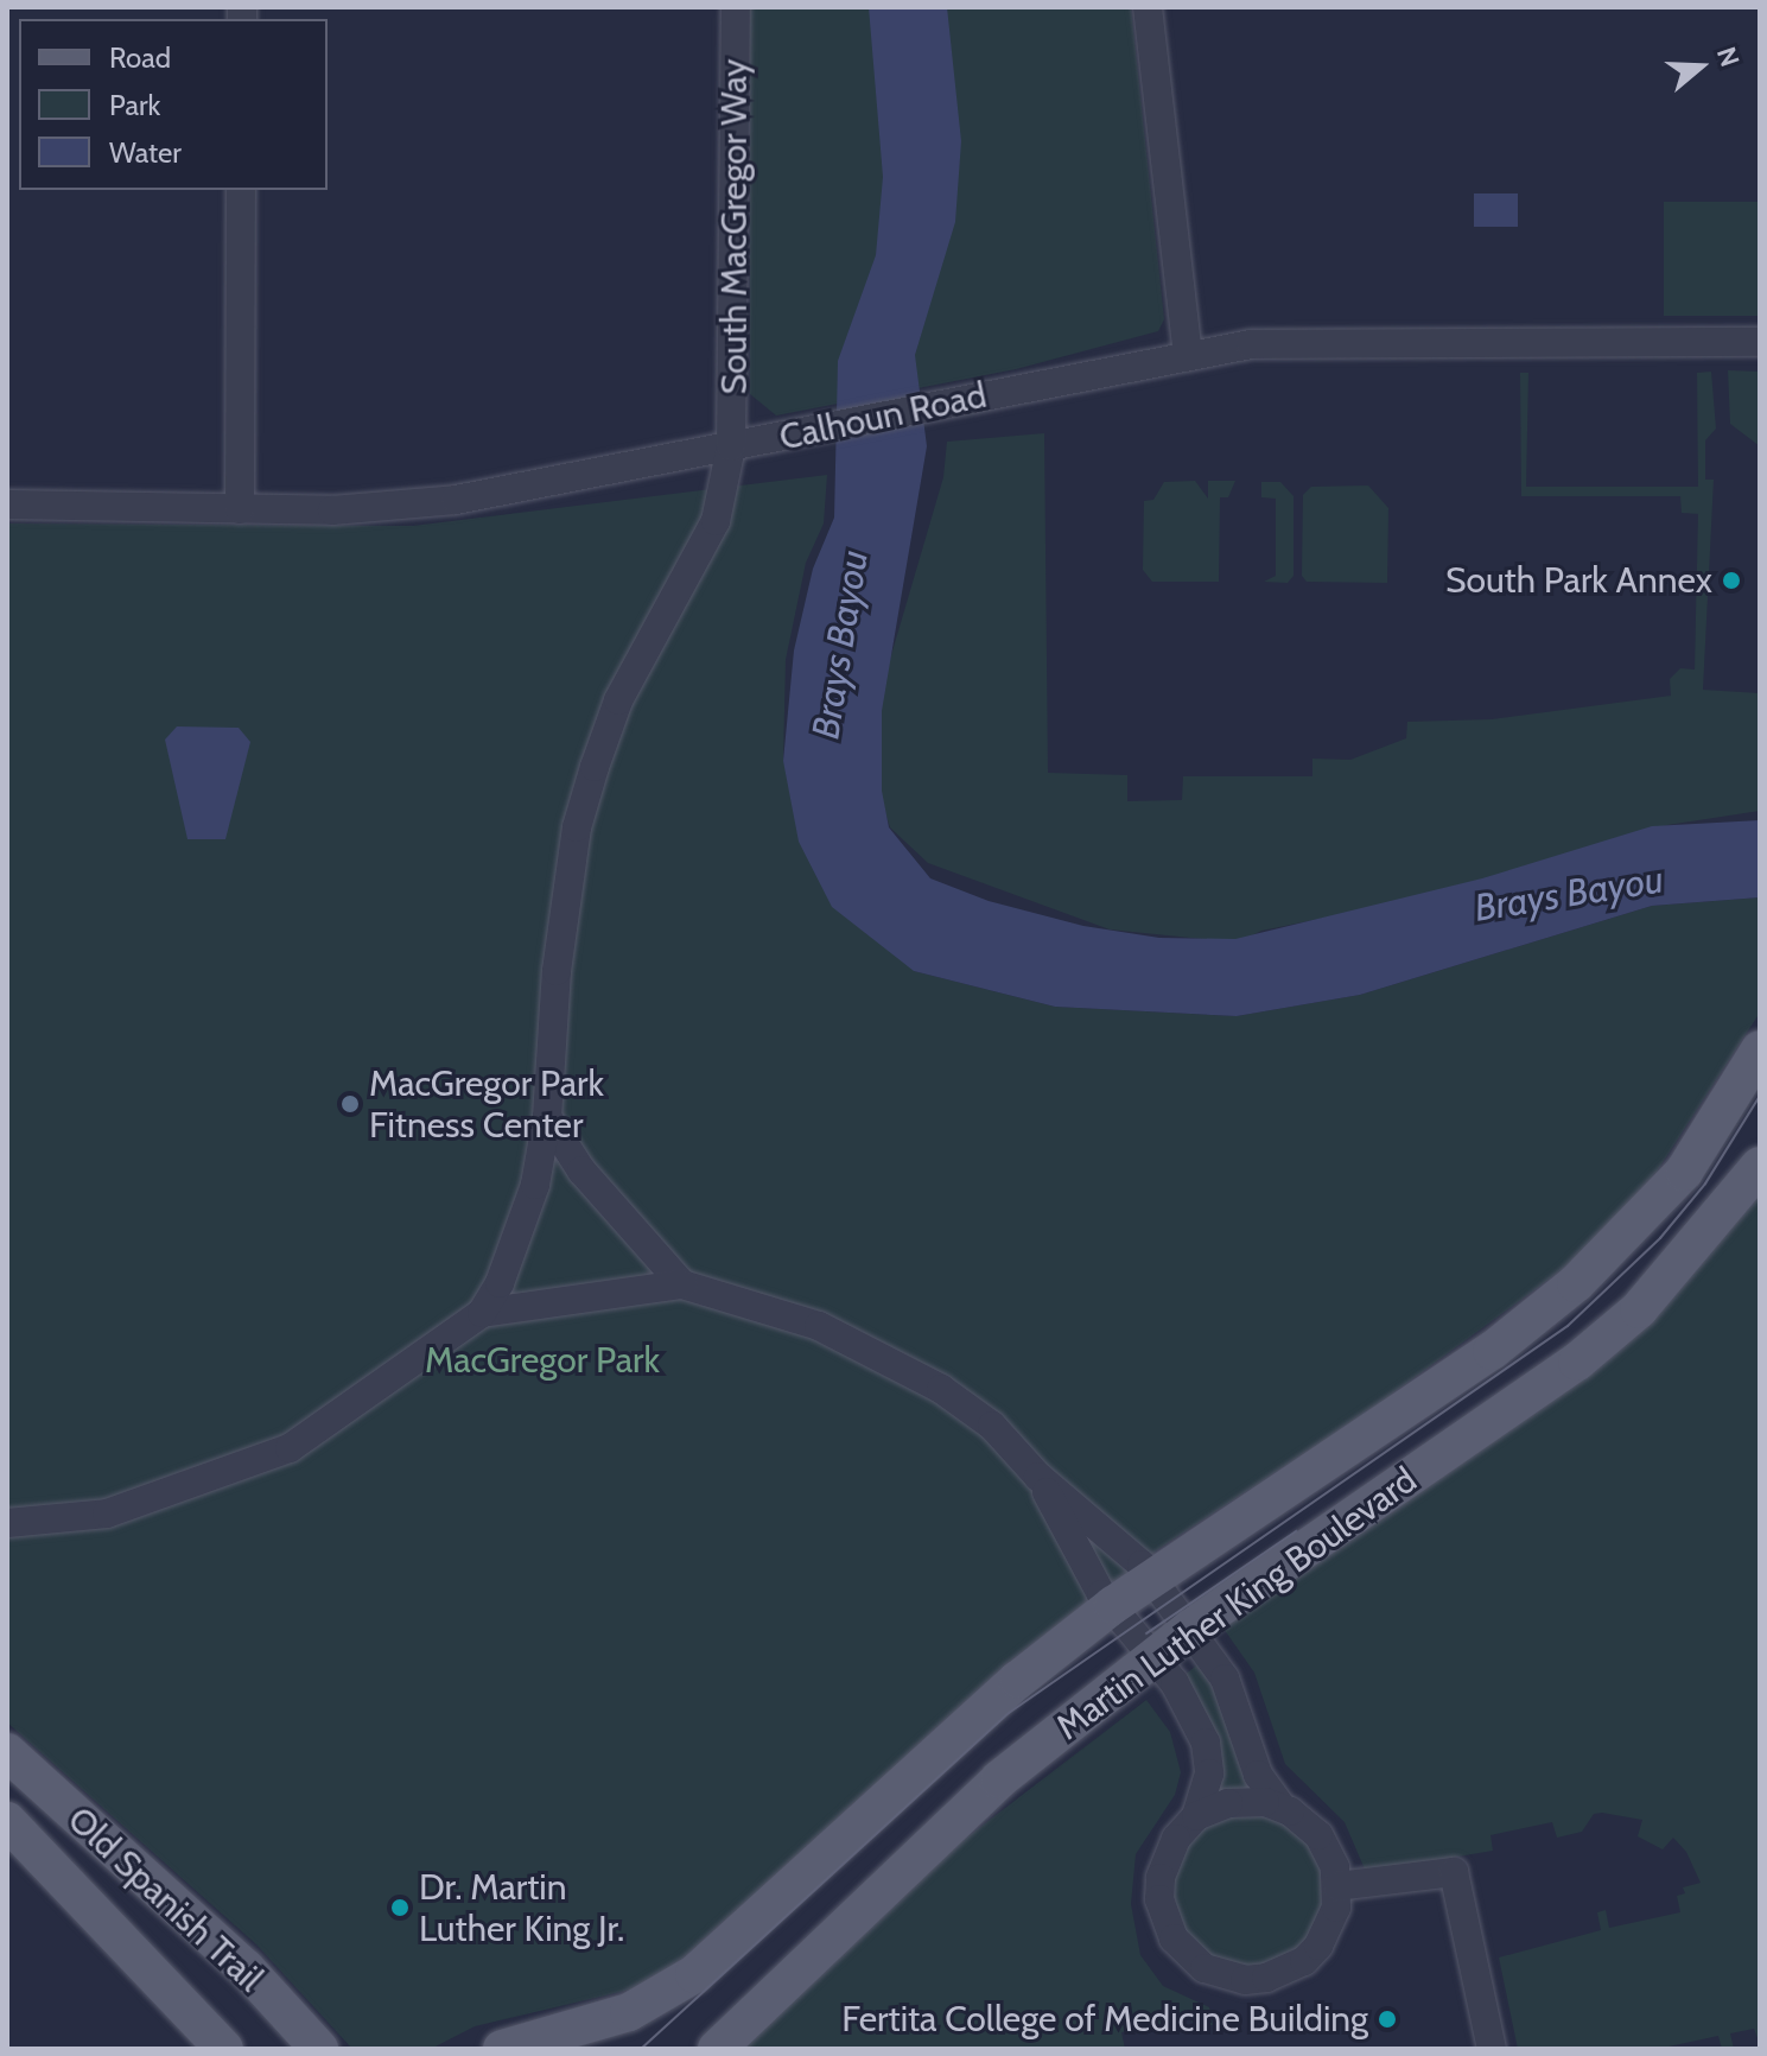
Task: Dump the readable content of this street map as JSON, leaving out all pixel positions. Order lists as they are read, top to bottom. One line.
{"streets":{"main road":["Martin Luther King Boulevard","Old Spanish Trail"],"street":["South MacGregor Way","Calhoun Road"]},"crossings":[["South MacGregor Way","Calhoun Road"]],"water":["Brays Bayou"],"parks":["MacGregor Park"],"places":["South Park Annex","MacGregor Park Fitness Center","Dr. Martin Luther King Jr.","Fertita College of Medicine Building"],"legend":["Road","Park","Water"],"north":"right"}
